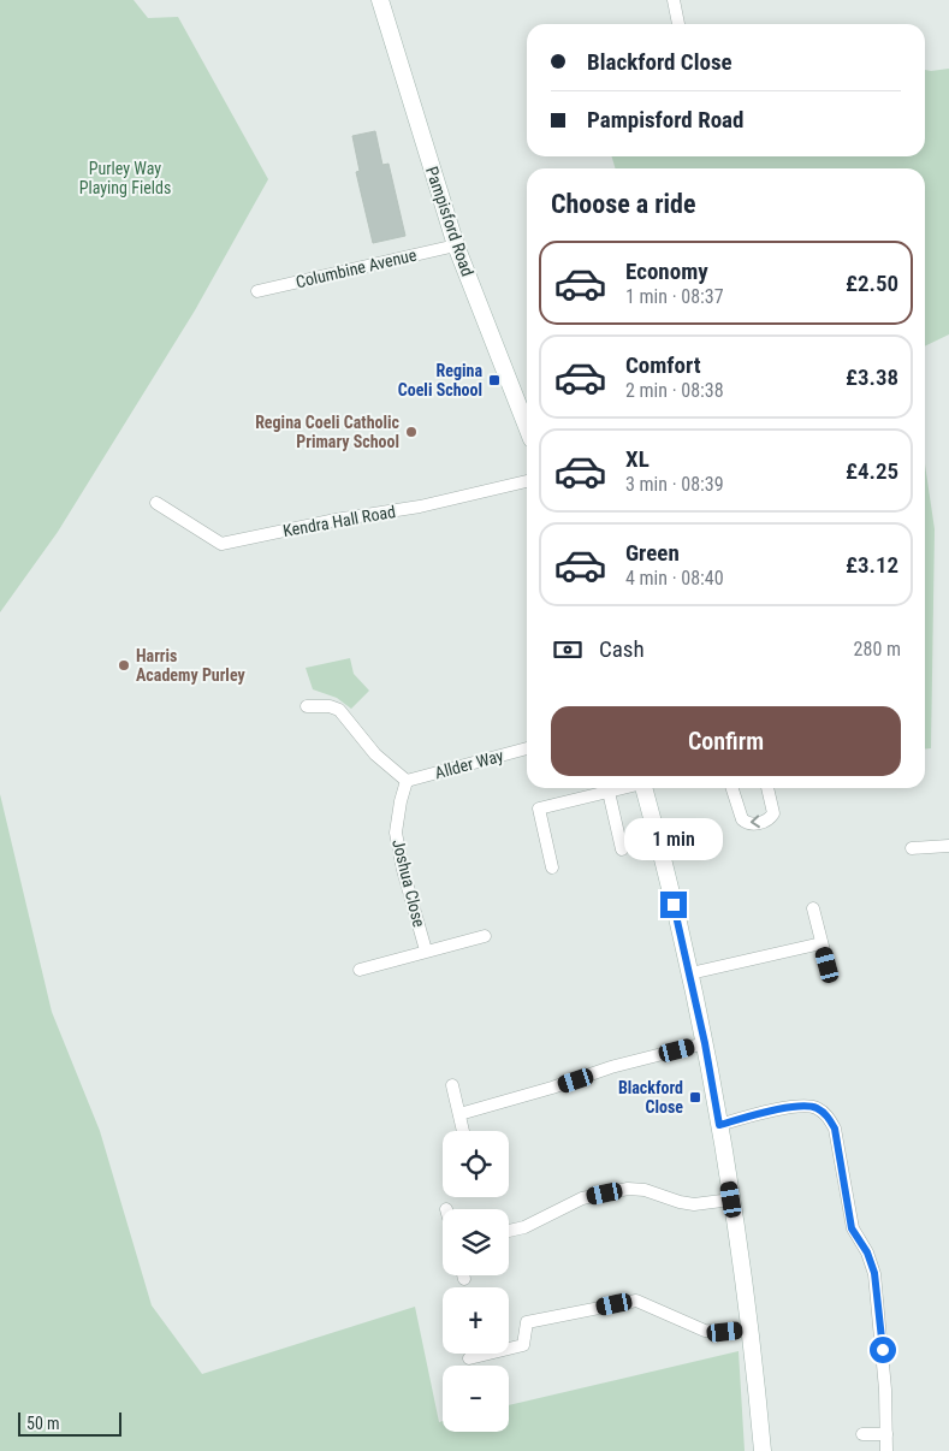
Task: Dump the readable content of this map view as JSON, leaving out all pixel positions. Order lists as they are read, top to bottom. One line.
{"streets":{"street":["Pampisford Road","Columbine Avenue","Kendra Hall Road","Allder Way","Joshua Close"]},"crossings":[["Pampisford Road","Columbine Avenue"],["Allder Way","Joshua Close"]],"parks":["Purley Way Playing Fields"],"places":{"transit":["Regina Coeli School","Blackford Close"],"other":["Regina Coeli Catholic Primary School","Harris Academy Purley"]},"scale_bar":"50 m","page":{"banner":["Blackford Close","Pampisford Road"],"heading":"Choose a ride","list":[{"name":"Economy","note":"1 min · 08:37","value":"£2.50"},{"name":"Comfort","note":"2 min · 08:38","value":"£3.38"},{"name":"XL","note":"3 min · 08:39","value":"£4.25"},{"name":"Green","note":"4 min · 08:40","value":"£3.12"}],"pay":["Cash","280 m"],"buttons":"Confirm","bubble":"1 min","map_buttons":["+","−"],"scale":"50 m"}}
